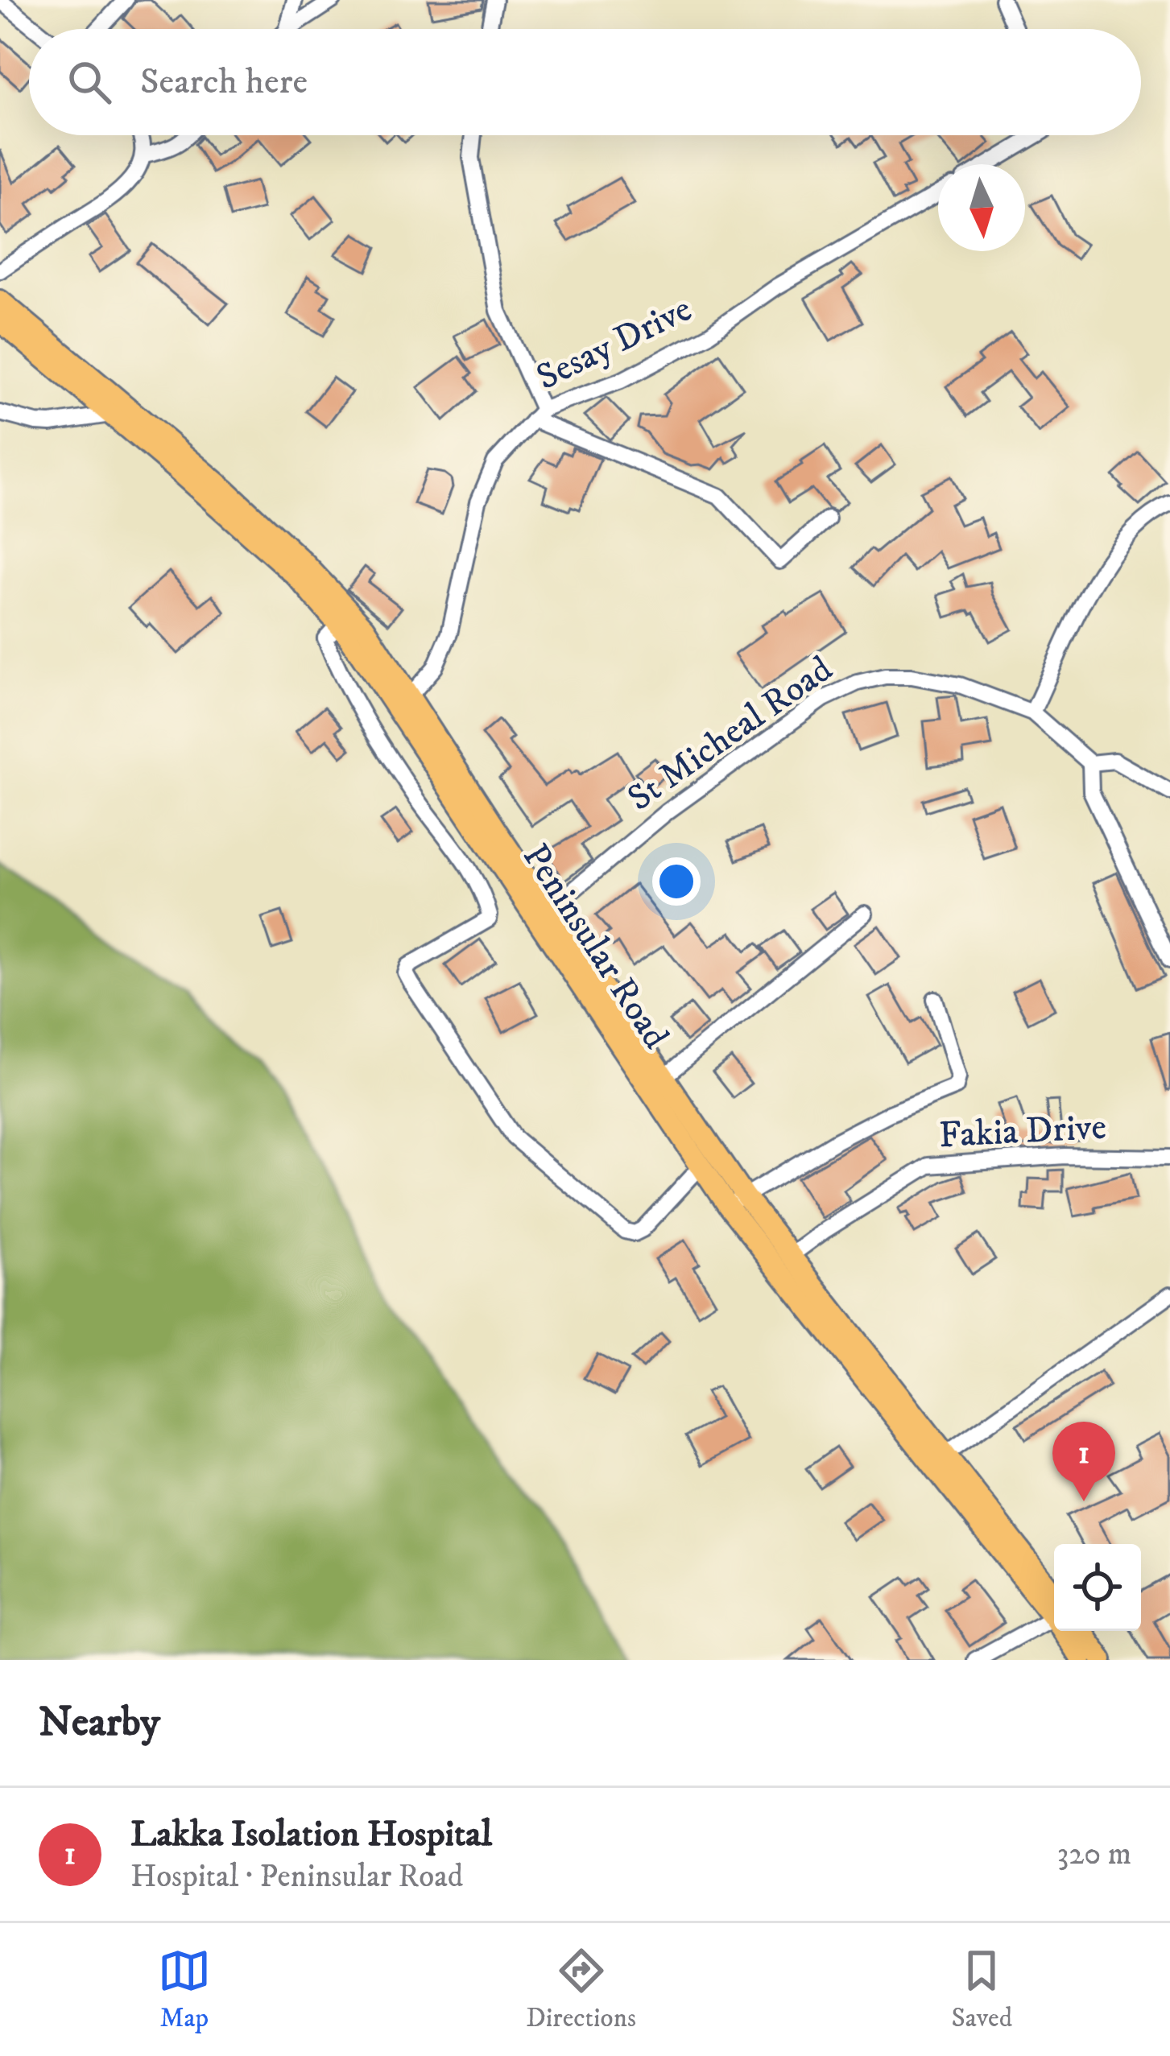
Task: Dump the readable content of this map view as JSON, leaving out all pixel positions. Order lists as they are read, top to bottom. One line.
{"streets":{"main road":["Peninsular Road"],"street":["Sesay Drive","St Micheal Road","Fakia Drive"]},"crossings":[["Sesay Drive","Peninsular Road"],["St Micheal Road","Peninsular Road"],["Peninsular Road","Fakia Drive"]],"north":"bottom","page":{"search":"Search here","pins":"1","heading":"Nearby","list":[{"mark":"1","name":"Lakka Isolation Hospital","note":"Hospital · Peninsular Road","value":"320 m"}],"nav":["Map","Directions","Saved"]}}
